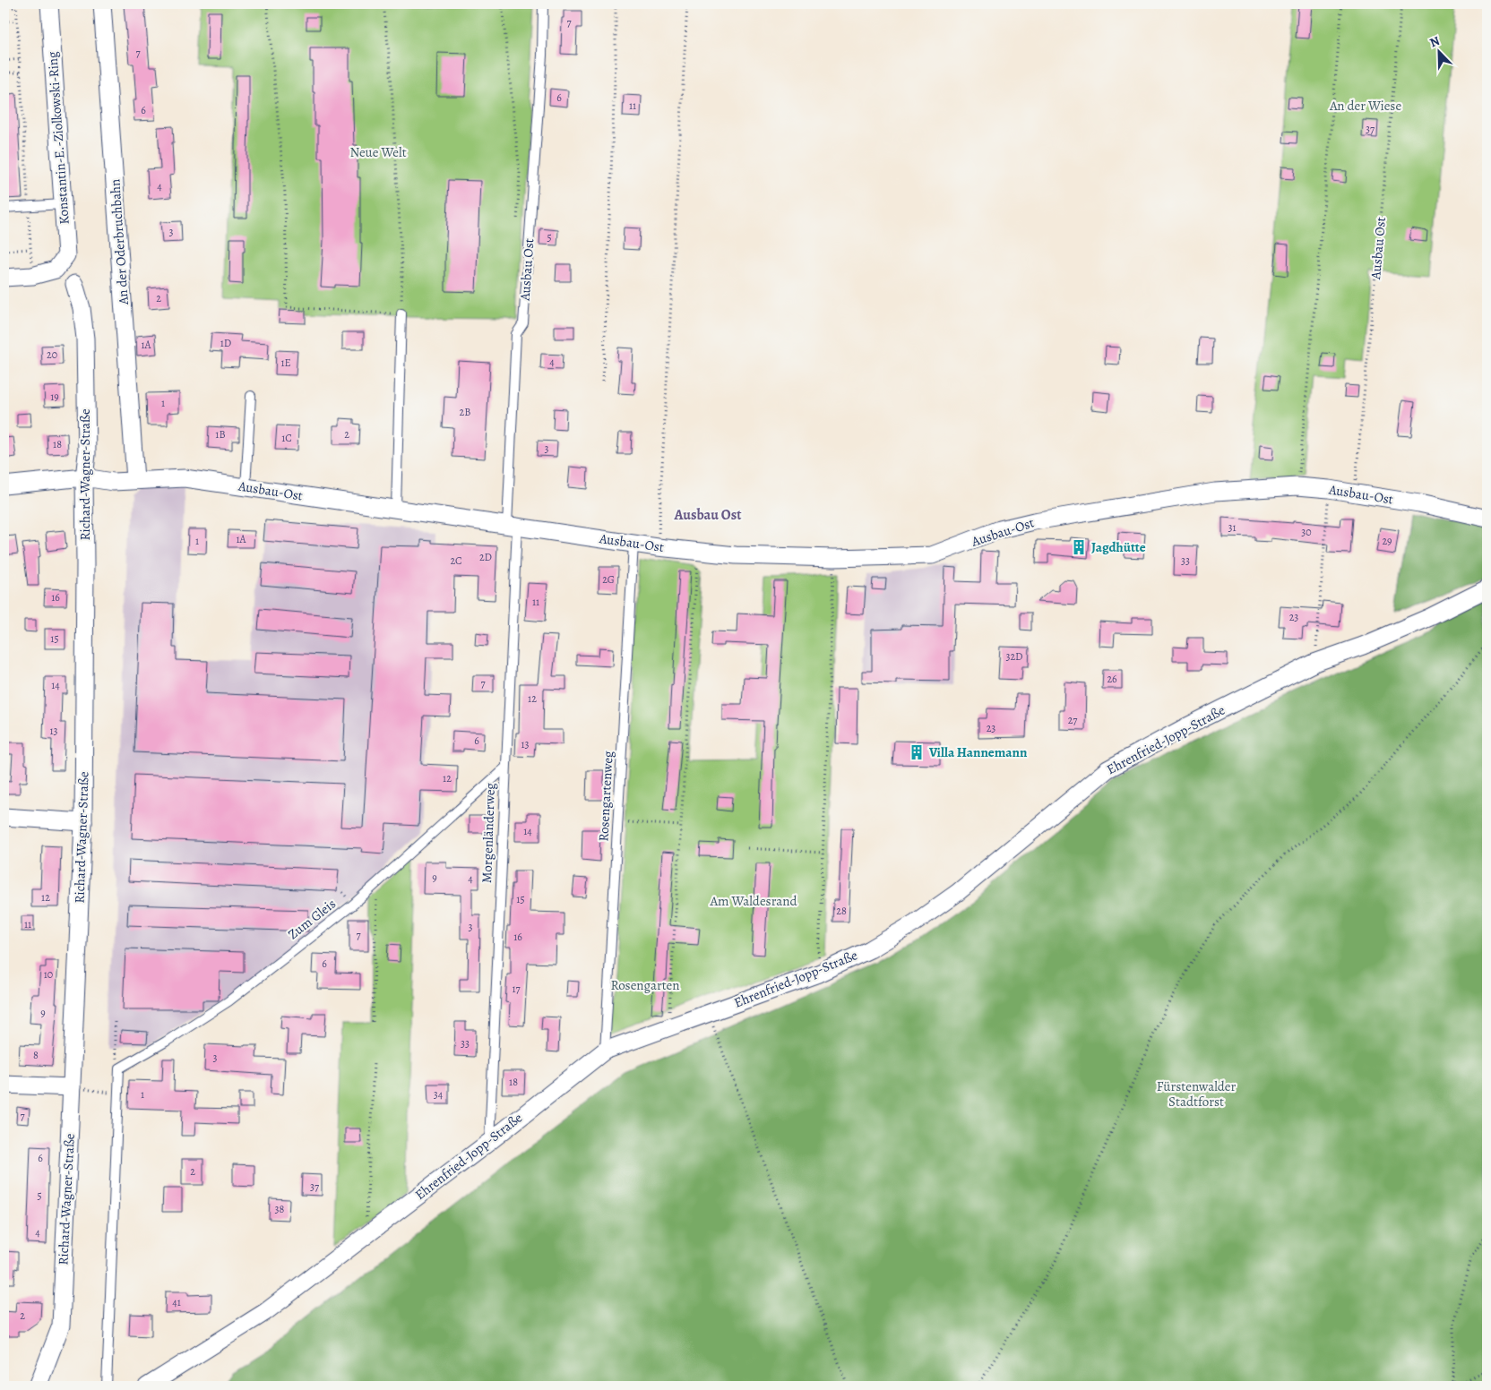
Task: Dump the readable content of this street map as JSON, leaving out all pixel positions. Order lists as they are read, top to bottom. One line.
{"streets":{"street":["Konstantin-E.-Ziolkowski-Ring","An der Oderbruchbahn","Richard-Wagner-Straße","Ausbau-Ost","Ehrenfried-Jopp-Straße"],"lane":["Ausbau Ost","Rosengartenweg","Morgenländerweg","Zum Gleis"]},"crossings":[["An der Oderbruchbahn","Ausbau-Ost"],["Ausbau Ost","Ausbau-Ost"],["Ausbau Ost","Morgenländerweg"],["Richard-Wagner-Straße","Ausbau-Ost"],["Ausbau-Ost","Rosengartenweg"],["Ausbau-Ost","Morgenländerweg"],["Ehrenfried-Jopp-Straße","Rosengartenweg"],["Ehrenfried-Jopp-Straße","Morgenländerweg"],["Morgenländerweg","Zum Gleis"]],"districts":["Ausbau Ost"],"parks":["An der Wiese","Neue Welt","Am Waldesrand","Rosengarten","Fürstenwalder Stadtforst"],"places":{"building":["Jagdhütte","Villa Hannemann"]},"house_numbers":["7","7","6","11","6","37","4","3","5","2","1D","1A","20","4","1E","19","1","2B","1B","2","1C","18","3","31","30","1A","1","29","2D","2C","33","2G","16","11","23","15","32D","26","7","14","12","27","23","13","6","13","12","14","9","4","12","15","28","11","3","7","16","6","10","17","9","33","8","3","18","1","34","7","6","2","37","5","38","4","41","2"],"north":"top left"}
